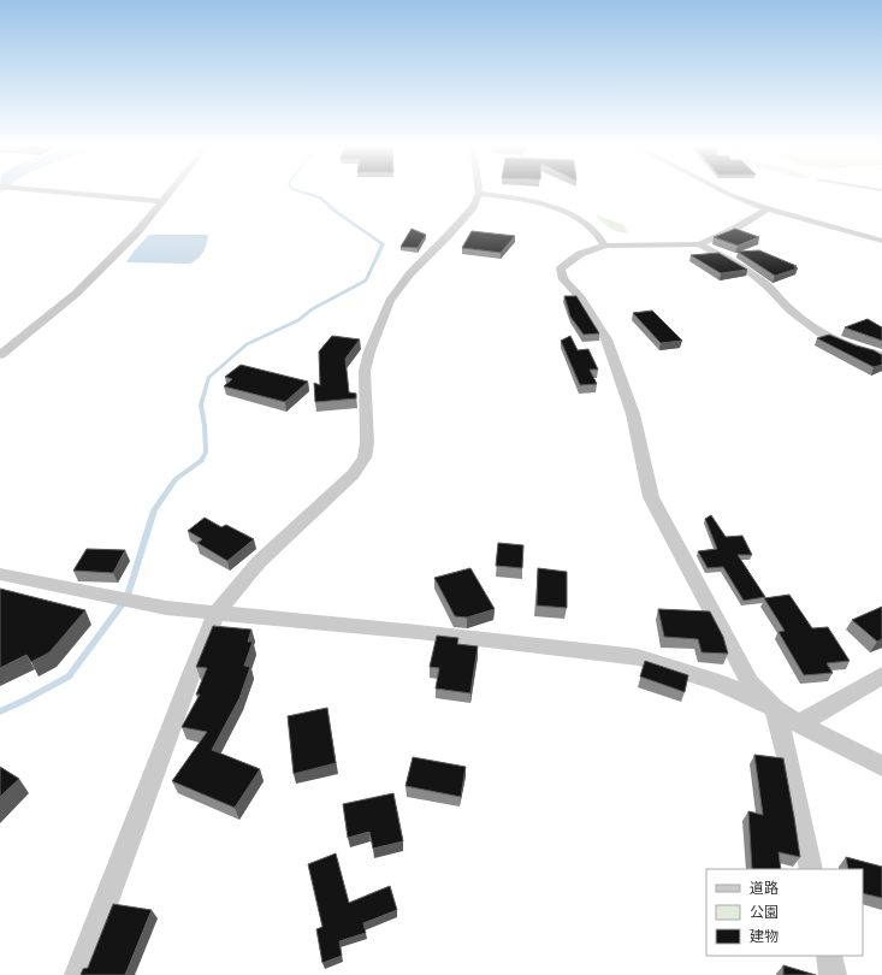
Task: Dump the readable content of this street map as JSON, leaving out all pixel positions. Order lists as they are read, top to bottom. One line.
{"legend":["道路","公園","建物"]}
